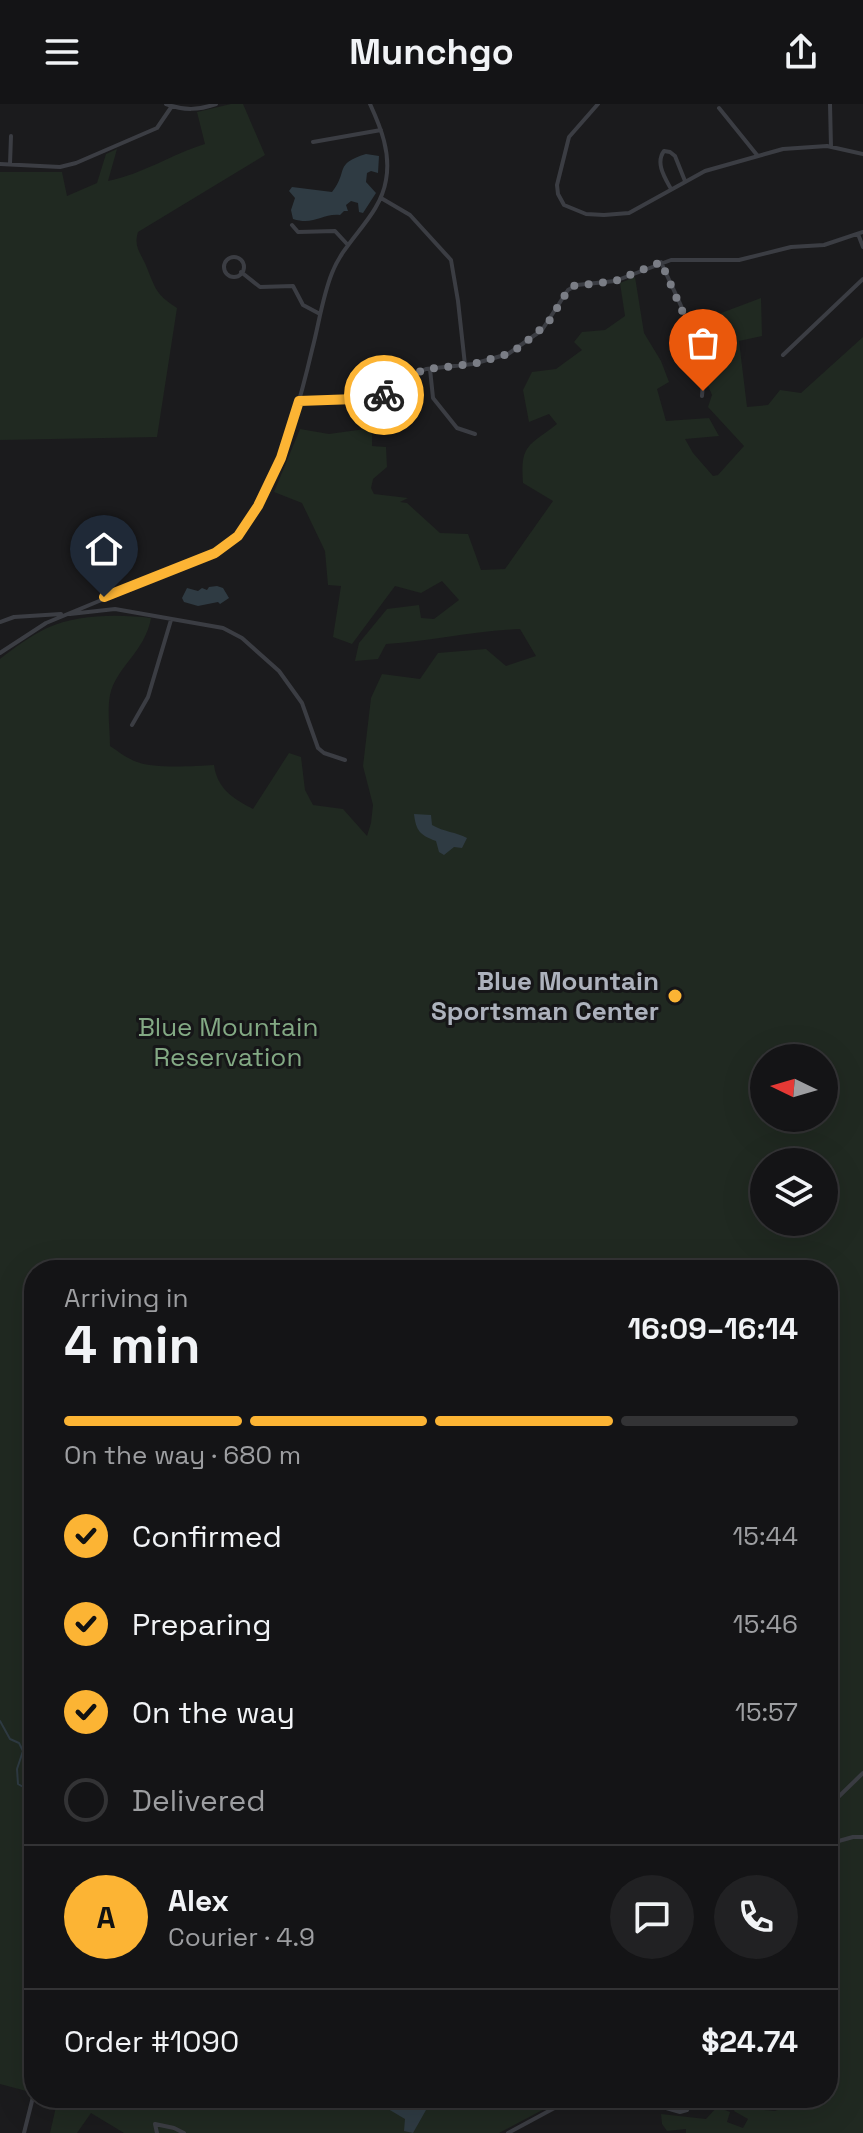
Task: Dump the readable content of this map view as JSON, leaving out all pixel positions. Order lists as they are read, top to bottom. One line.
{"parks":["Blue Mountain Reservation"],"places":["Blue Mountain Sportsman Center"],"north":"left","page":{"header":"Munchgo","heading":["4 min","Arriving in","16:09–16:14"],"panel":["Alex","Courier · 4.9","Order #1090","$24.74"],"bar":"On the way · 680 m","list":[["Confirmed","15:44"],["Preparing","15:46"],["On the way","15:57"],"Delivered"],"round":"A"}}
